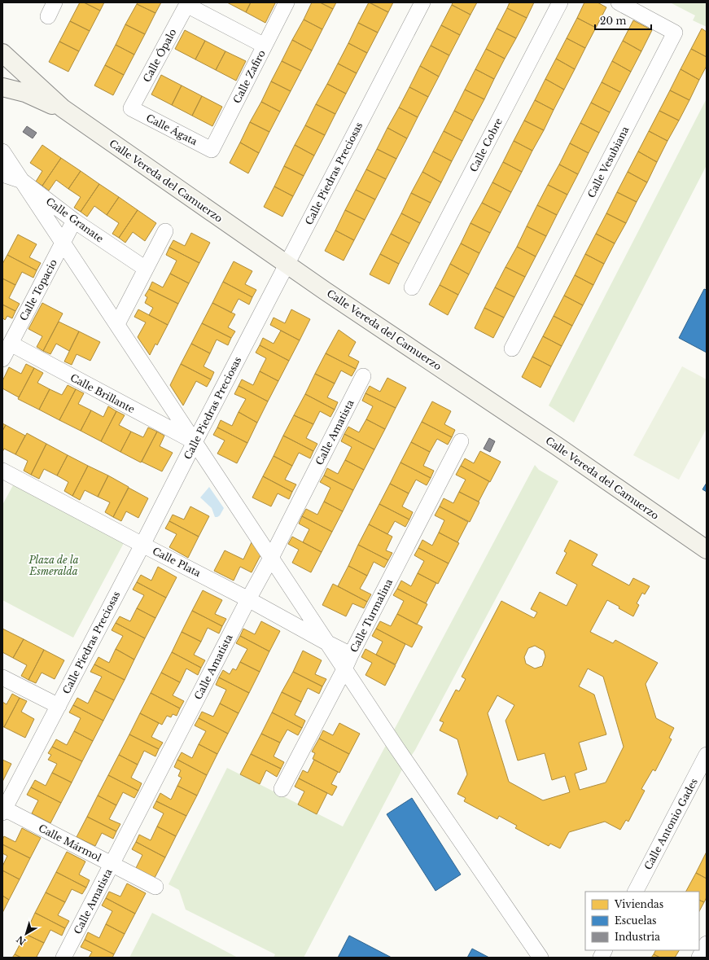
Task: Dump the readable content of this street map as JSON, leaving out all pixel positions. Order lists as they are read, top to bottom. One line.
{"streets":{"street":["Calle Ópalo","Calle Zafiro","Calle Ágata","Calle Cobre","Calle Vesubiana","Calle Piedras Preciosas","Calle Vereda del Camuerzo","Calle Granate","Calle Topacio","Calle Brillante","Calle Amatista","Calle Plata","Calle Turmalina","Calle Antonio Gades","Calle Mármol"]},"crossings":[["Calle Ópalo","Calle Ágata"],["Calle Zafiro","Calle Ágata"],["Calle Piedras Preciosas","Calle Vereda del Camuerzo"],["Calle Piedras Preciosas","Calle Brillante"],["Calle Piedras Preciosas","Calle Plata"],["Calle Piedras Preciosas","Calle Mármol"],["Calle Granate","Calle Topacio"],["Calle Topacio","Calle Brillante"],["Calle Amatista","Calle Plata"],["Calle Amatista","Calle Mármol"],["Calle Plata","Calle Turmalina"]],"parks":["Plaza de la Esmeralda"],"legend":["Viviendas","Escuelas","Industria"],"scale_bar":"20 m","north":"bottom left"}
